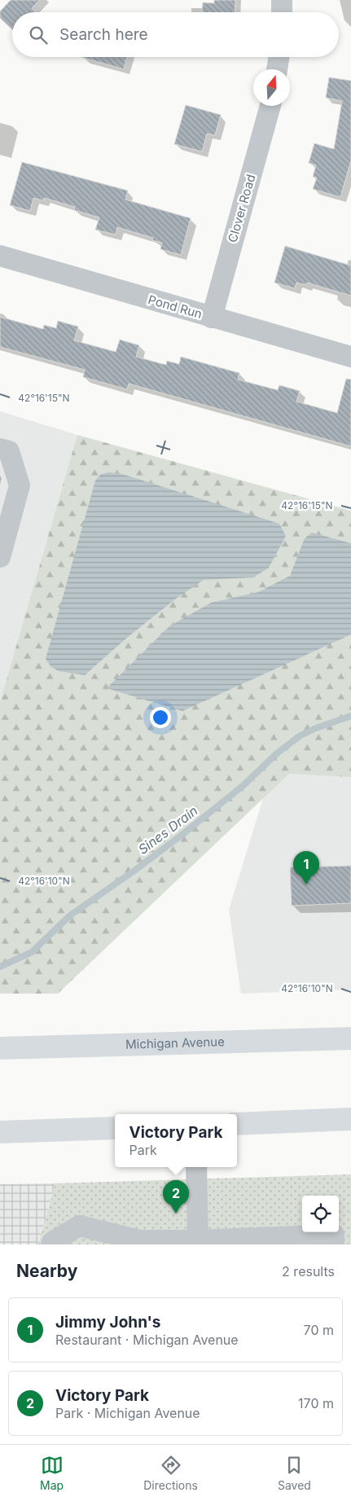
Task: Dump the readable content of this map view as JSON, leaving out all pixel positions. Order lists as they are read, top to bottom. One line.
{"streets":{"main road":["Michigan Avenue"],"street":["Clover Road","Pond Run"]},"crossings":[["Clover Road","Pond Run"]],"water":["Sines Drain"],"north":"top","page":{"search":"Search here","pins":["1","2"],"popup":["Victory Park","Park"],"heading":["Nearby","2 results"],"list":[{"mark":"1","name":"Jimmy John's","note":"Restaurant · Michigan Avenue","value":"70 m"},{"mark":"2","name":"Victory Park","note":"Park · Michigan Avenue","value":"170 m"}],"nav":["Map","Directions","Saved"]},"coordinates":["42°16'15\"N","42°16'10\"N"]}
